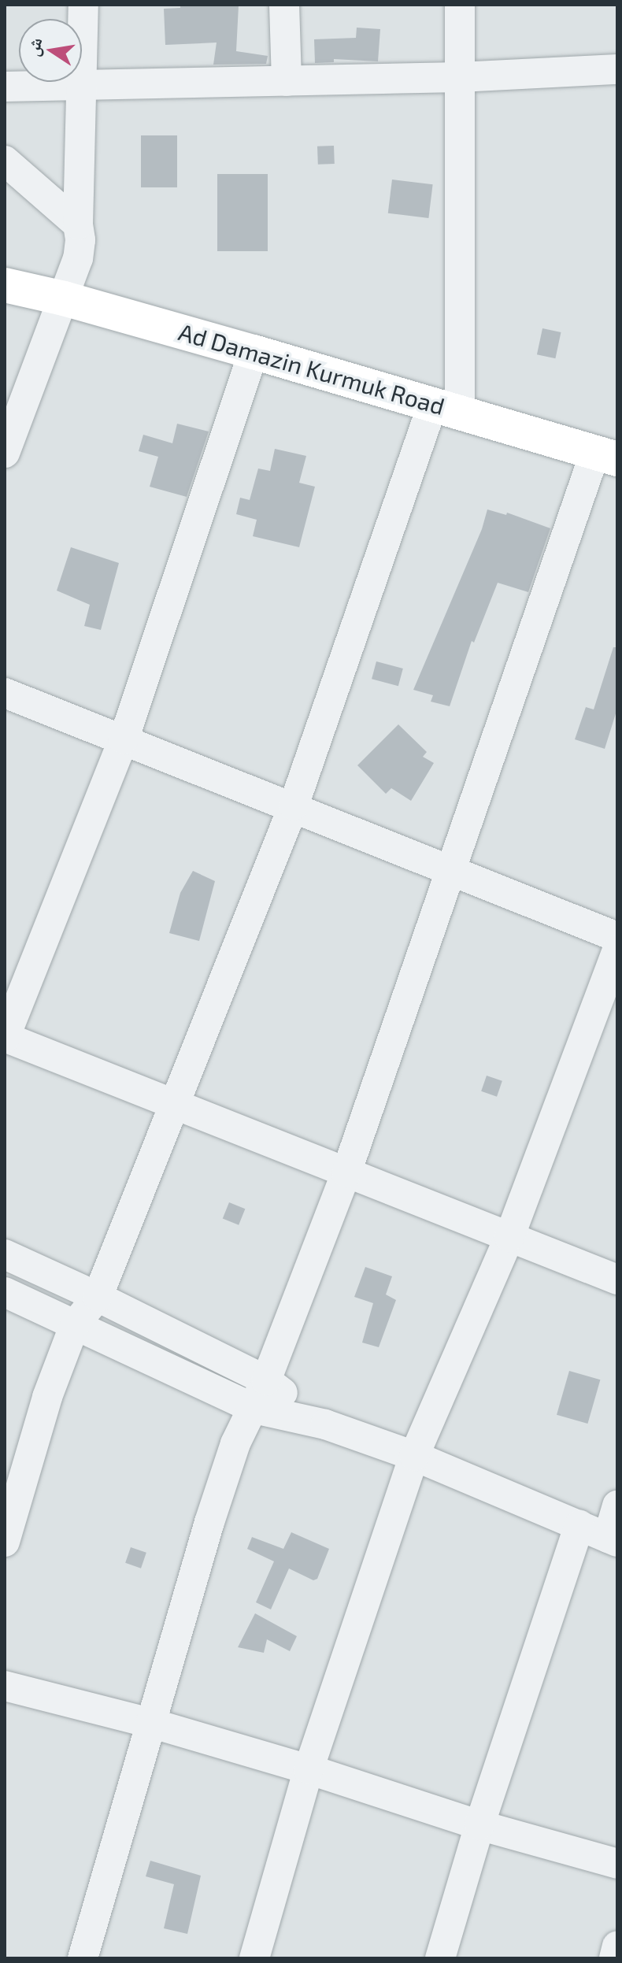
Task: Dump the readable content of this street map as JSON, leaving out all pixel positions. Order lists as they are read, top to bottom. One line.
{"streets":{"highway":["Ad Damazin Kurmuk Road"]},"north":"left"}
